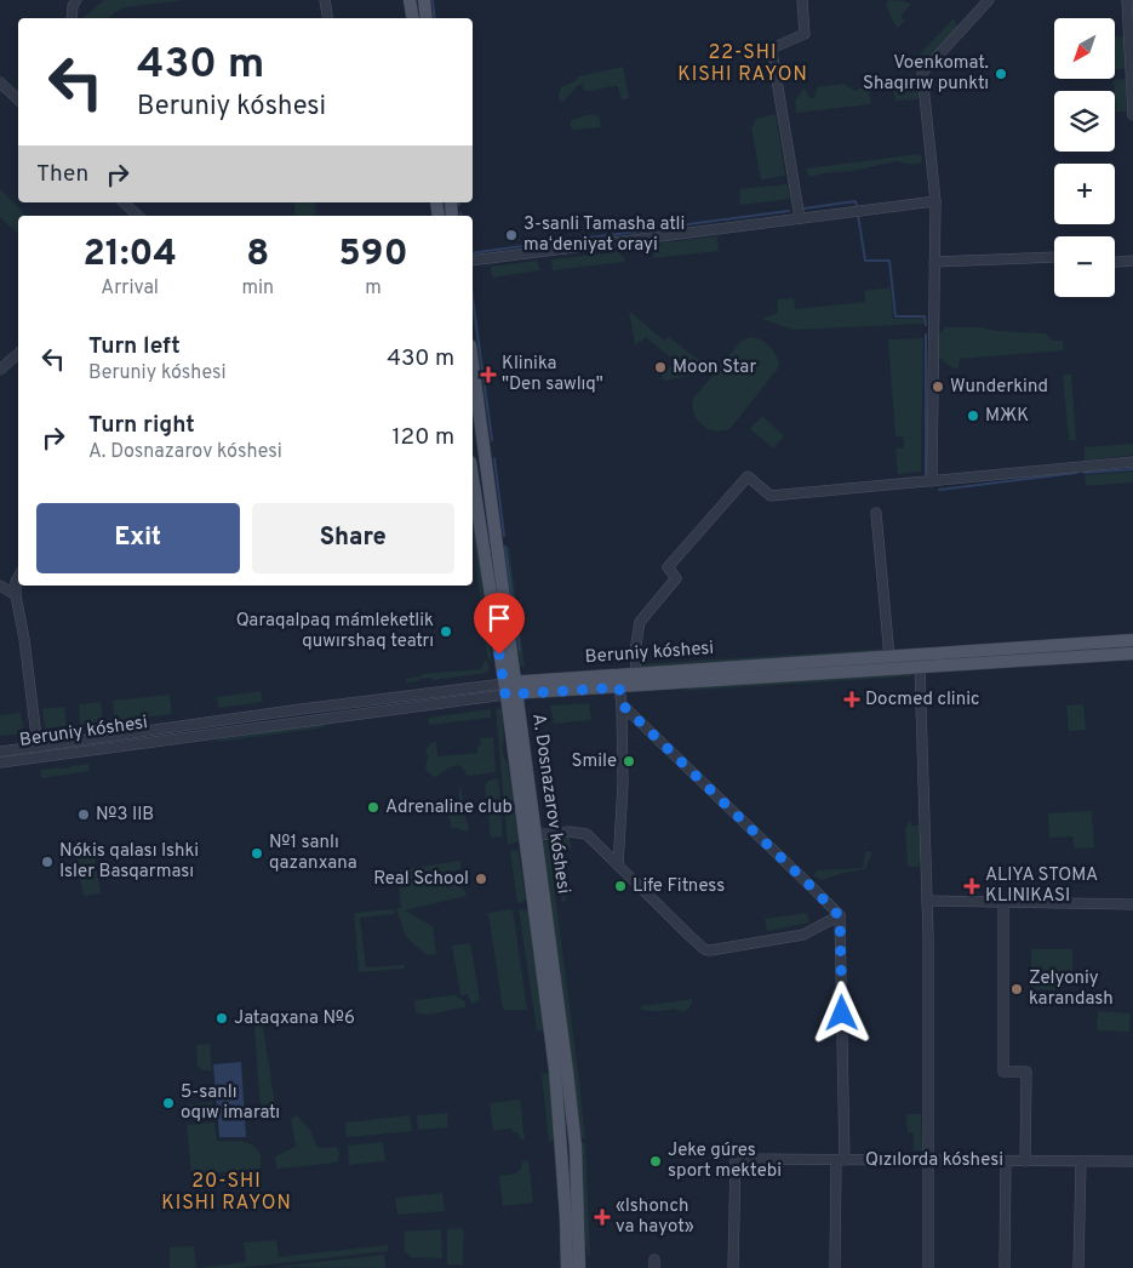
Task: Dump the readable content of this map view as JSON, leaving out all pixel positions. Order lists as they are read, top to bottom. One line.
{"streets":{"main road":["Beruniy kóshesi","A. Dosnazarov kóshesi"],"street":["Qızılorda kóshesi"]},"crossings":[["Beruniy kóshesi","A. Dosnazarov kóshesi"]],"districts":["22-SHI KISHI RAYON","20-SHI KISHI RAYON"],"places":{"other":["Voenkomat. Shaqırıw punktı","3-sanli Tamasha atli maʻdeniyat orayi","Moon Star","Wunderkind","МЖК","Qaraqalpaq mámleketlik quwırshaq teatrı","Smile","Adrenaline club","№3 IIB","№1 sanlı qazanxana","Nókis qalası Ishki Isler Basqarması","Real School","Life Fitness","Zelyoniy karandash","Jataqxana №6","5-sanlı oqıw imaratı","Jeke gúres sport mektebi"],"health":["Klinika \"Den sawlıq\"","Docmed clinic","ALIYA STOMA KLINIKASI","«Ishonch va hayot»"]},"north":"bottom left","page":{"map_buttons":["+","−"],"turn":["430 m","Beruniy kóshesi"],"then":"Then","eta":["21:04","Arrival","8","min","590","m"],"list":[{"name":"Turn left","note":"Beruniy kóshesi","value":"430 m"},{"name":"Turn right","note":"A. Dosnazarov kóshesi","value":"120 m"}],"buttons":["Exit","Share"]}}
